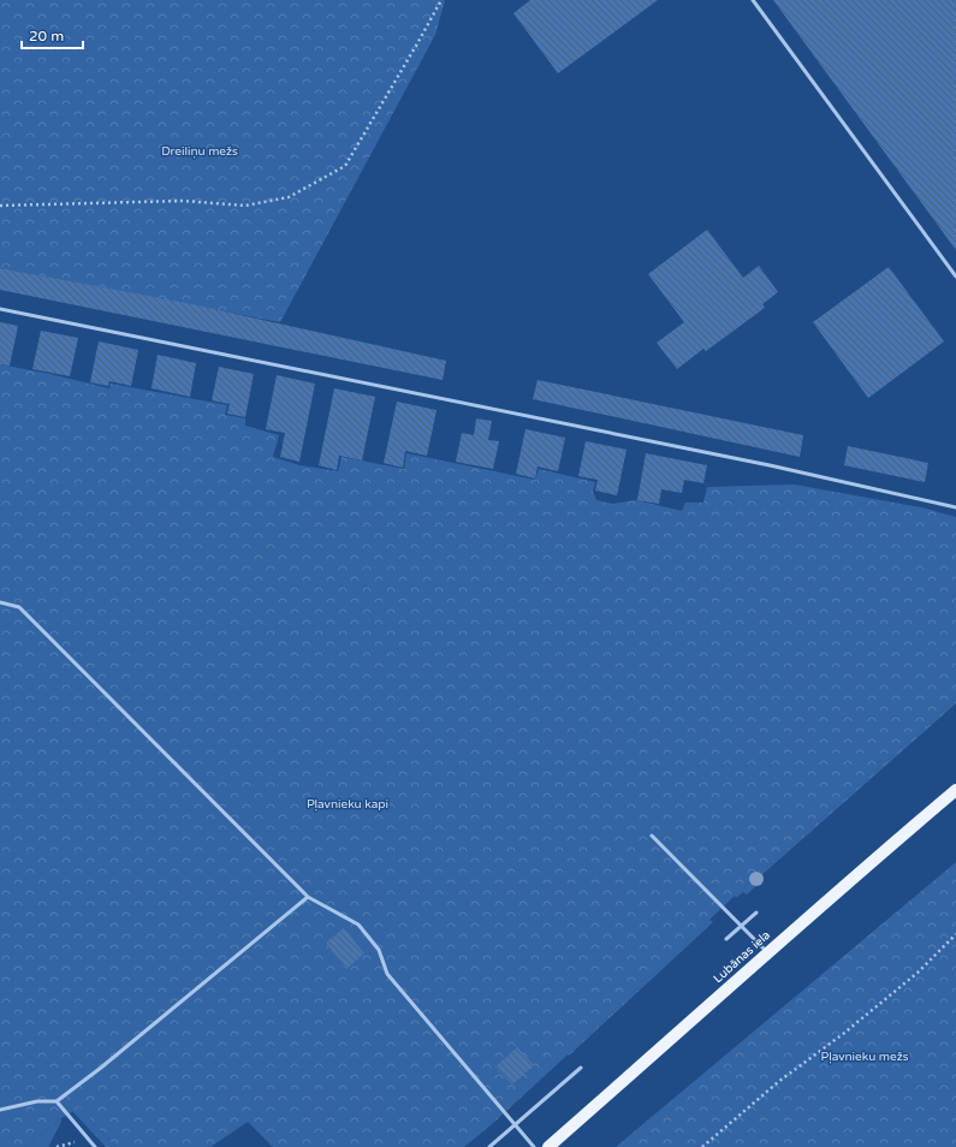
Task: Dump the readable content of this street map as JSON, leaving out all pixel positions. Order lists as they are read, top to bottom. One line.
{"streets":{"main road":["Lubānas iela"]},"parks":["Dreiliņu mežs","Pļavnieku kapi","Pļavnieku mežs"],"scale_bar":"20 m"}
